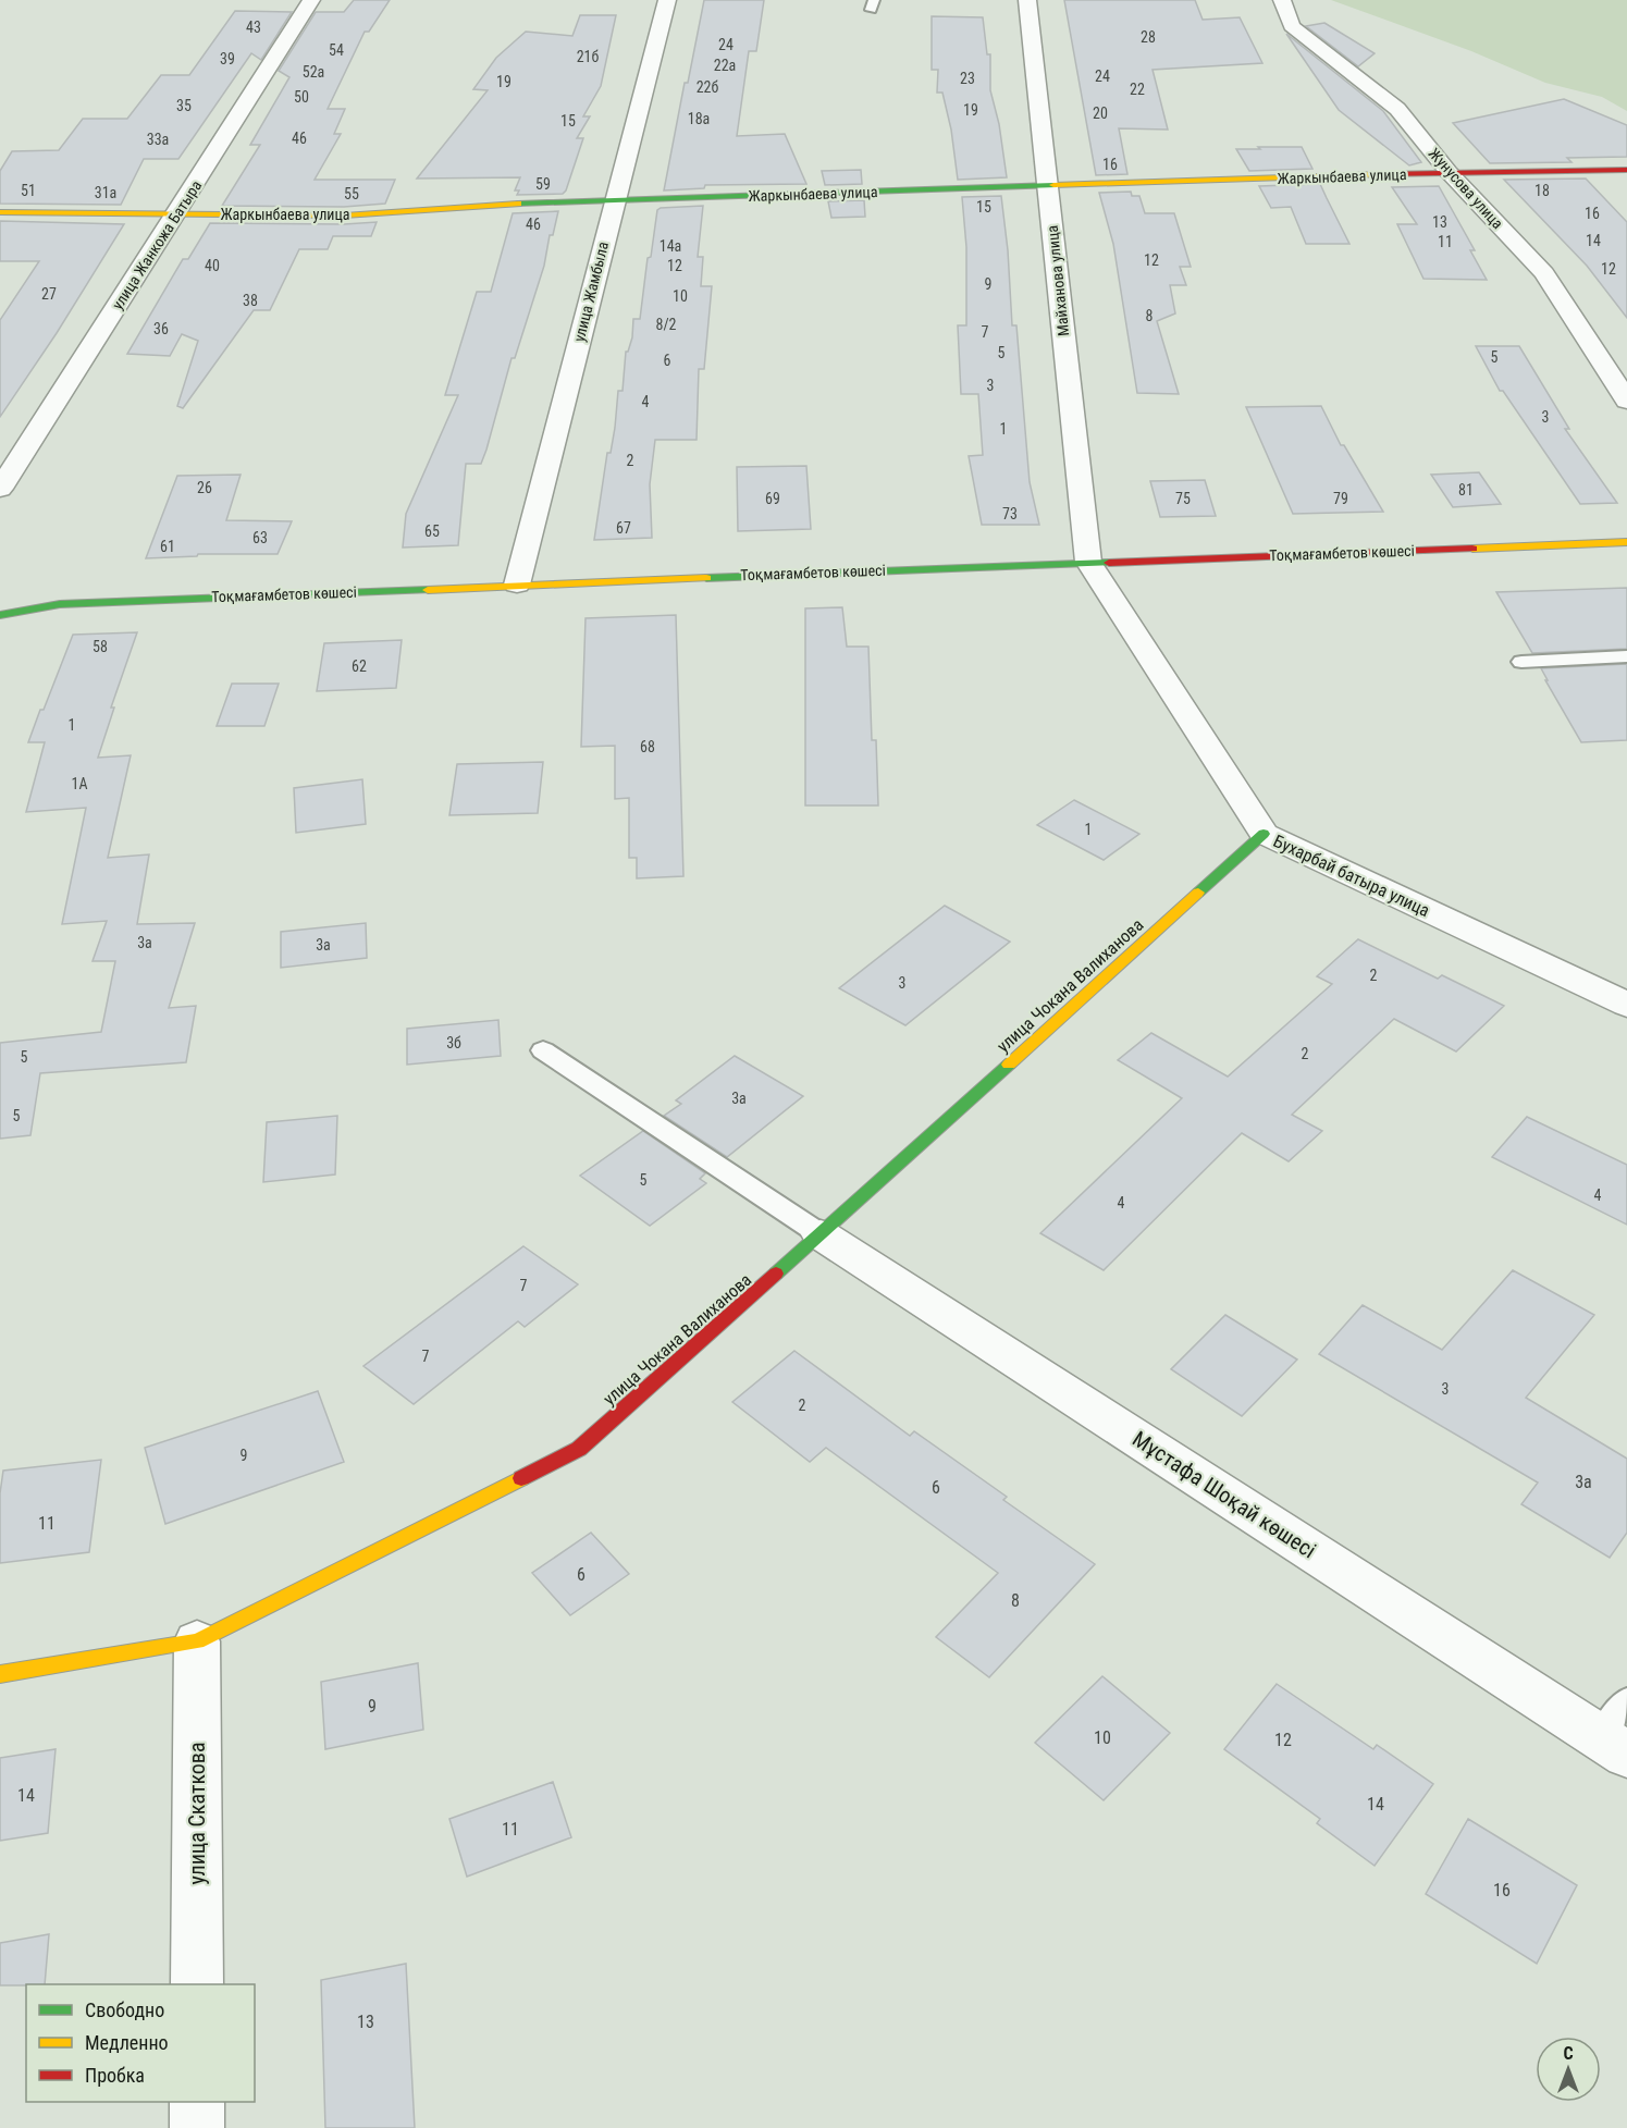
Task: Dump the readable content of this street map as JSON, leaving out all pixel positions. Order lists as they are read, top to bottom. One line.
{"streets":{"street":["Жаркынбаева улица","Жунусова улица","улица Жанкожа Батыра","Майханова улица","улица Жамбыла","Тоқмағамбетов көшесі","Бухарбай батыра улица","улица Чокана Валиханова","Мұстафа Шоқай көшесі","улица Скаткова"]},"crossings":[["Жаркынбаева улица","Жунусова улица"],["Жаркынбаева улица","улица Жанкожа Батыра"],["Жаркынбаева улица","Майханова улица"],["Жаркынбаева улица","улица Жамбыла"],["Майханова улица","Тоқмағамбетов көшесі"],["Майханова улица","Бухарбай батыра улица"],["улица Жамбыла","Тоқмағамбетов көшесі"],["Тоқмағамбетов көшесі","Бухарбай батыра улица"],["Бухарбай батыра улица","улица Чокана Валиханова"],["улица Чокана Валиханова","Мұстафа Шоқай көшесі"],["улица Чокана Валиханова","улица Скаткова"]],"house_numbers":["43","28","24","54","21б","39","22а","52а","24","23","19","22б","22","50","35","19","20","18а","15","46","33а","16","59","51","18","31а","55","15","16","13","46","14","11","14а","12","40","12","12","9","27","10","38","8","8/2","36","7","5","5","6","3","4","3","1","2","26","81","69","75","79","73","67","65","63","61","58","62","1","68","1А","1","3а","3а","2","3","3б","2","5","3а","5","5","4","4","7","7","3","2","9","3а","6","11","6","8","9","10","12","14","14","11","16","13"],"legend":["Свободно","Медленно","Пробка"],"north":"top"}
